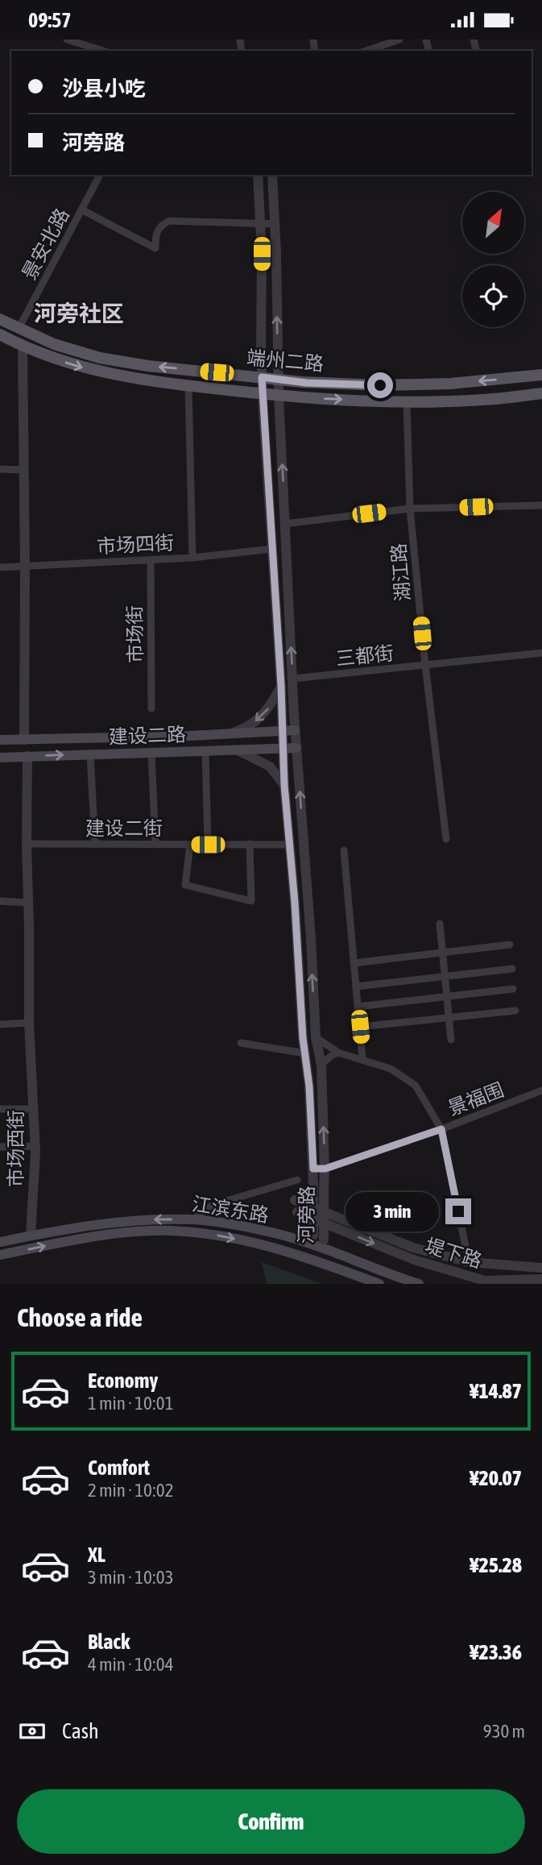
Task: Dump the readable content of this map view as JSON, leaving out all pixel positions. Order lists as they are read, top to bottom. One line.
{"streets":{"main road":["端州二路","建设二路","江滨东路"],"street":["景安北路","市场四街","湖江路","市场街","三都街","建设二街","景福围","市场西街","河旁路","堤下路"]},"crossings":[["景安北路","端州二路"],["端州二路","湖江路"],["端州二路","河旁路"],["市场四街","市场街"],["市场四街","河旁路"],["湖江路","三都街"],["三都街","河旁路"],["建设二路","市场西街"],["建设二路","河旁路"],["建设二街","市场西街"],["建设二街","河旁路"],["景福围","河旁路"],["市场西街","江滨东路"],["江滨东路","河旁路"]],"districts":["河旁社区"],"north":"top right","page":{"status":"09:57","banner":["沙县小吃","河旁路"],"bubble":"3 min","heading":"Choose a ride","list":[{"name":"Economy","note":"1 min · 10:01","value":"¥14.87"},{"name":"Comfort","note":"2 min · 10:02","value":"¥20.07"},{"name":"XL","note":"3 min · 10:03","value":"¥25.28"},{"name":"Black","note":"4 min · 10:04","value":"¥23.36"}],"pay":["Cash","930 m"],"buttons":"Confirm"}}
